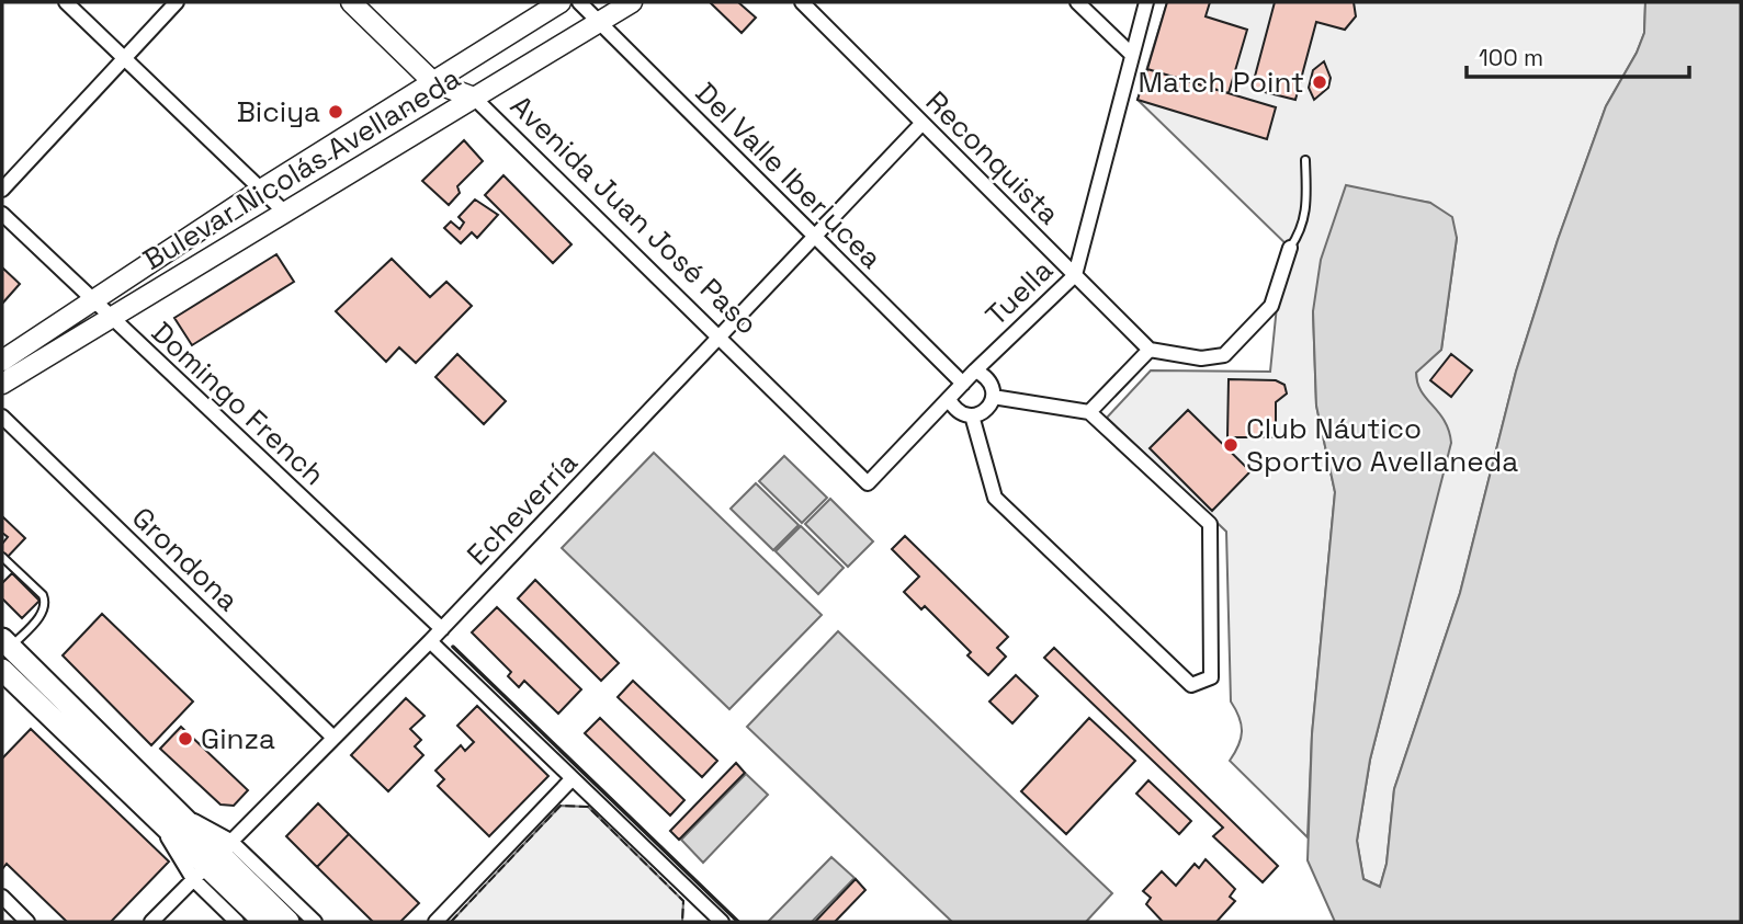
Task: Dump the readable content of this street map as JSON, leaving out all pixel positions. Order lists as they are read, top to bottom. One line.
{"streets":{"main road":["Bulevar Nicolás Avellaneda","Avenida Juan José Paso"],"street":["Reconquista","Del Valle Iberlucea","Tuella","Domingo French","Echeverría","Grondona"]},"crossings":[["Reconquista","Tuella"],["Reconquista","Echeverría"],["Bulevar Nicolás Avellaneda","Del Valle Iberlucea"],["Bulevar Nicolás Avellaneda","Avenida Juan José Paso"],["Bulevar Nicolás Avellaneda","Domingo French"],["Del Valle Iberlucea","Tuella"],["Del Valle Iberlucea","Echeverría"],["Avenida Juan José Paso","Tuella"],["Avenida Juan José Paso","Echeverría"],["Domingo French","Echeverría"],["Echeverría","Grondona"]],"places":["Match Point","Biciya","Club Náutico Sportivo Avellaneda","Ginza"],"scale_bar":"100 m"}
